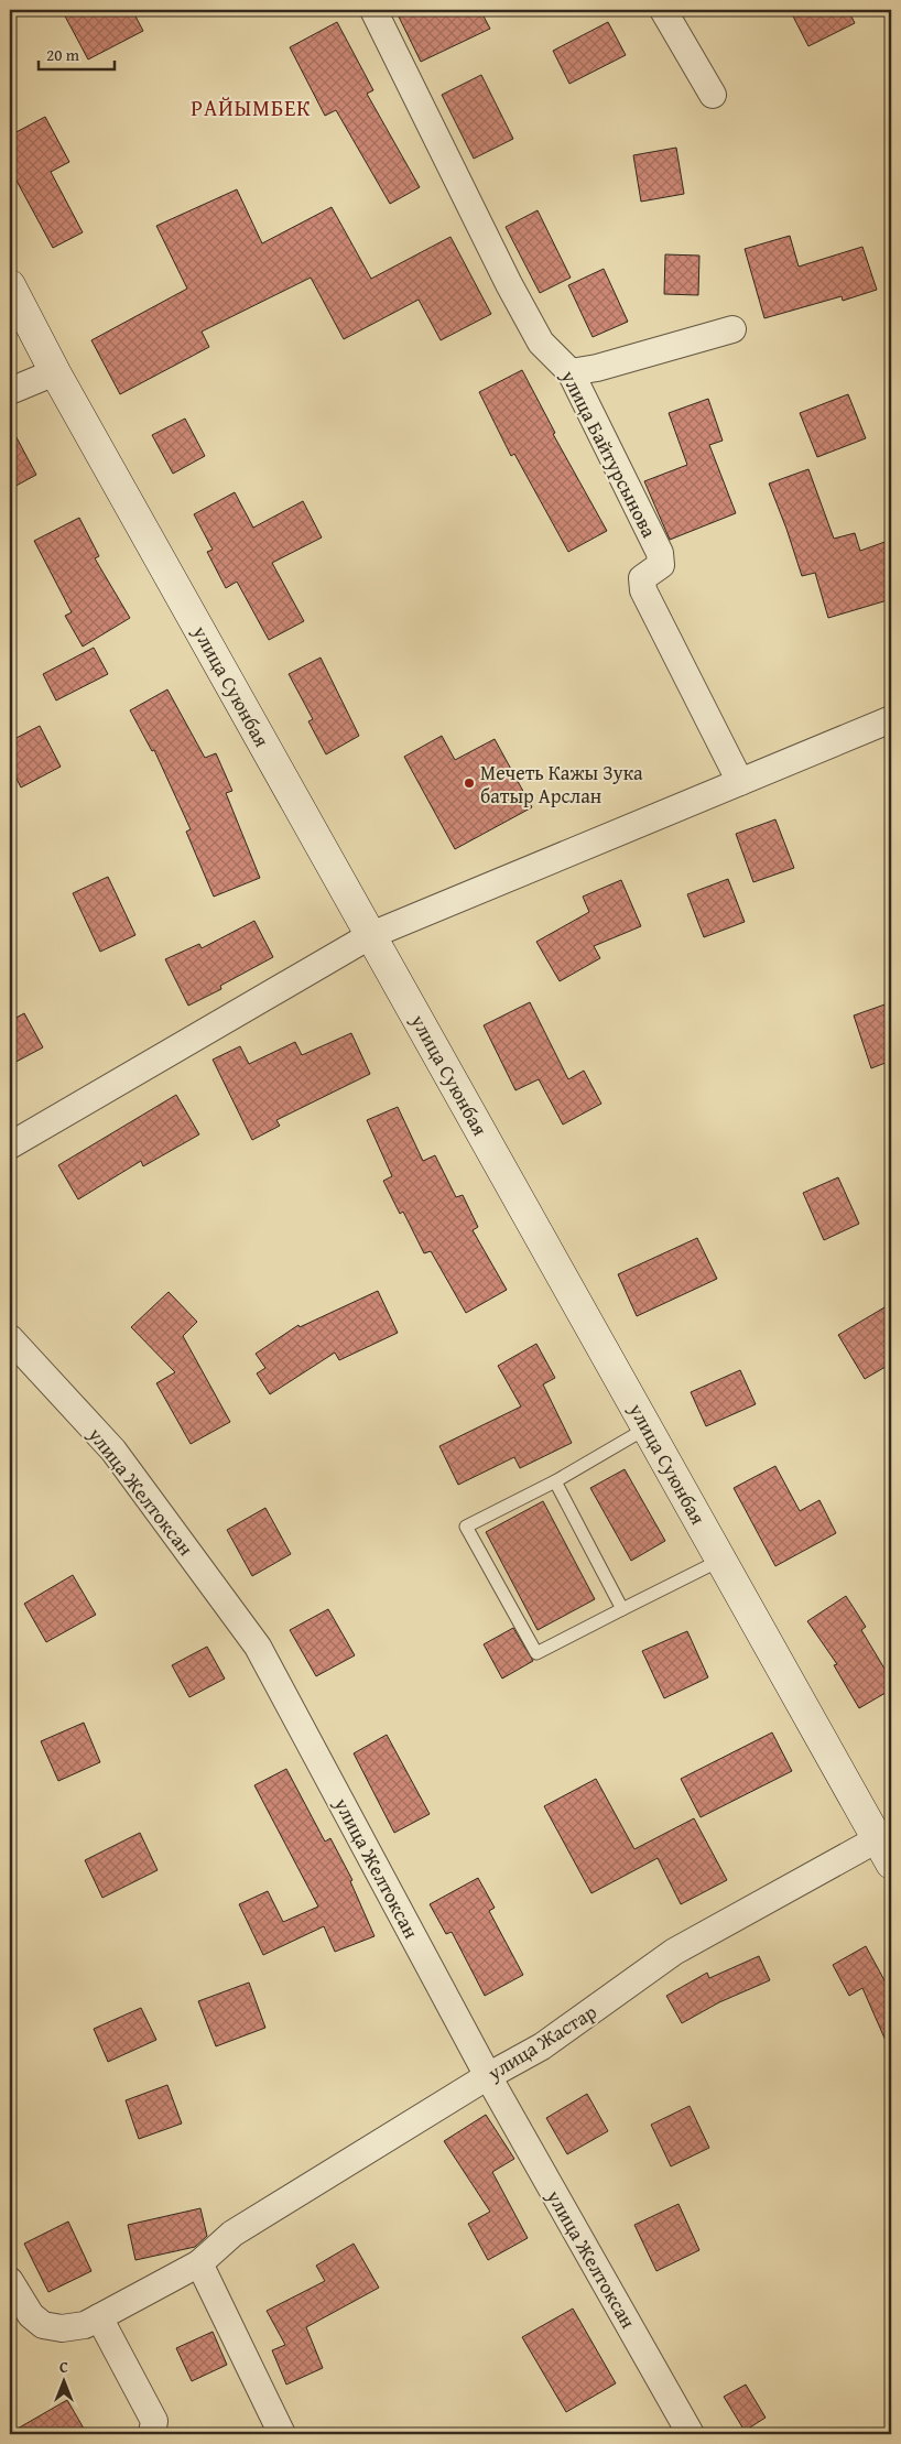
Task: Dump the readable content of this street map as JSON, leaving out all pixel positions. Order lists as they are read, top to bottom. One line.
{"streets":{"main road":["улица Суюнбая"],"street":["улица Байтурсынова","улица Желтоксан","улица Жастар"]},"crossings":[["улица Суюнбая","улица Жастар"],["улица Желтоксан","улица Жастар"]],"districts":["РАЙЫМБЕК"],"places":["Мечеть Кажы Зука батыр Арслан"],"scale_bar":"20 m","north":"top"}
